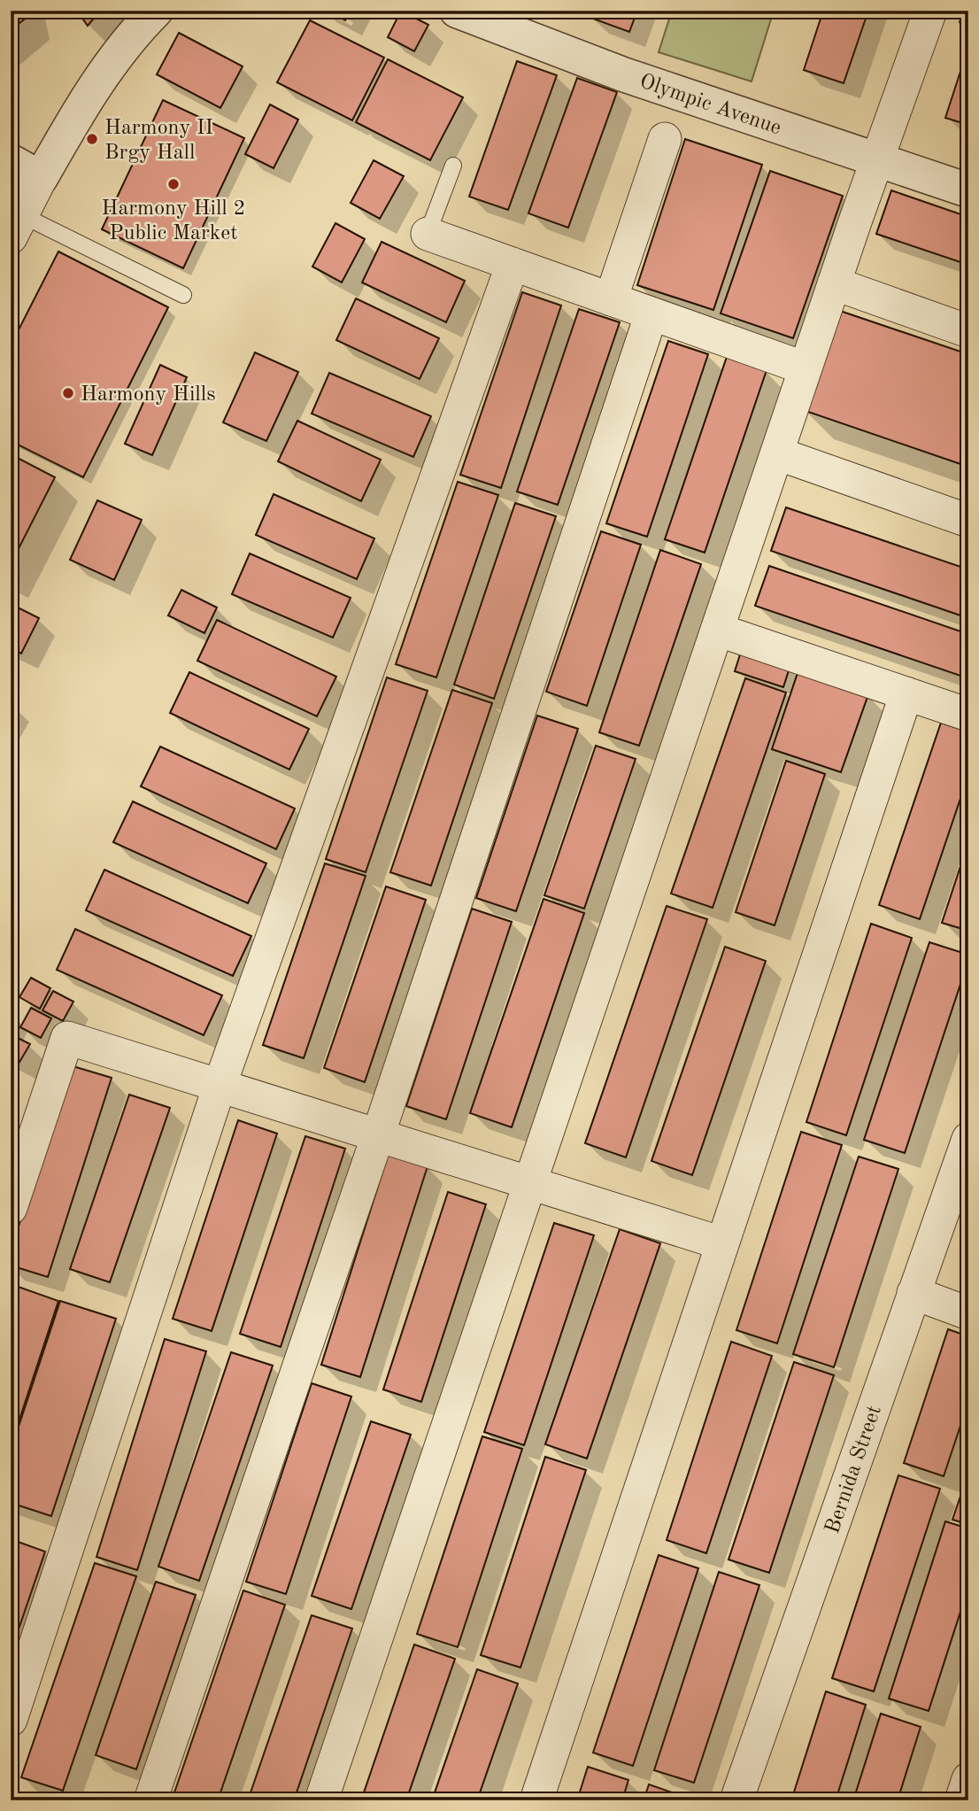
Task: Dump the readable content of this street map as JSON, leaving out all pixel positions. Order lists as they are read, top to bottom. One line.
{"streets":{"street":["Olympic Avenue","Bernida Street"]},"places":["Harmony II Brgy Hall","Harmony Hill 2 Public Market","Harmony Hills"]}
